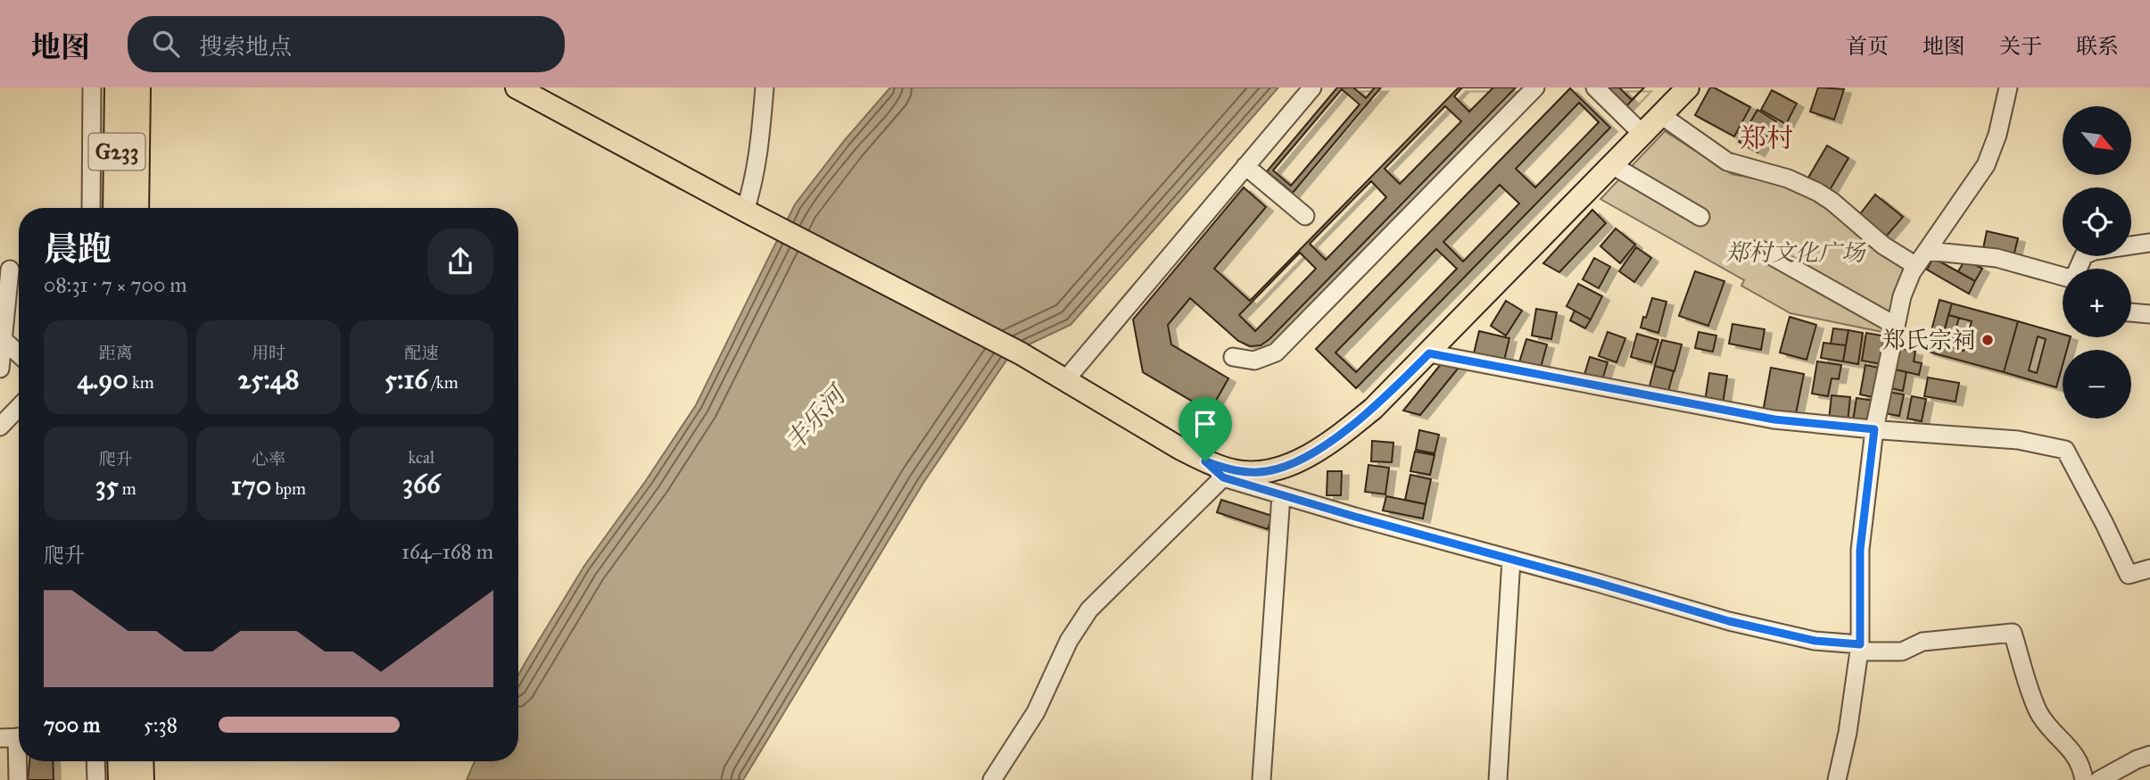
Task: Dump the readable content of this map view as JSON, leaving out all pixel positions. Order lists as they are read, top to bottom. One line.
{"streets":{"highway":["G233"]},"districts":["郑村"],"water":["丰乐河"],"parks":["郑村文化广场"],"places":["郑氏宗祠"],"north":"bottom right","page":{"header":"地图","search":"搜索地点","nav":["首页","地图","关于","联系"],"map_buttons":["+","−"],"heading":["晨跑","08:31 · 7 × 700 m"],"stats":[["距离","4.90 km"],["用时","25:48"],["配速","5:16 /km"],["爬升","35 m"],["心率","170 bpm"],["kcal","366"]],"chart":["爬升","164–168 m"],"list":[{"name":"700 m","note":"5:38"}]}}
